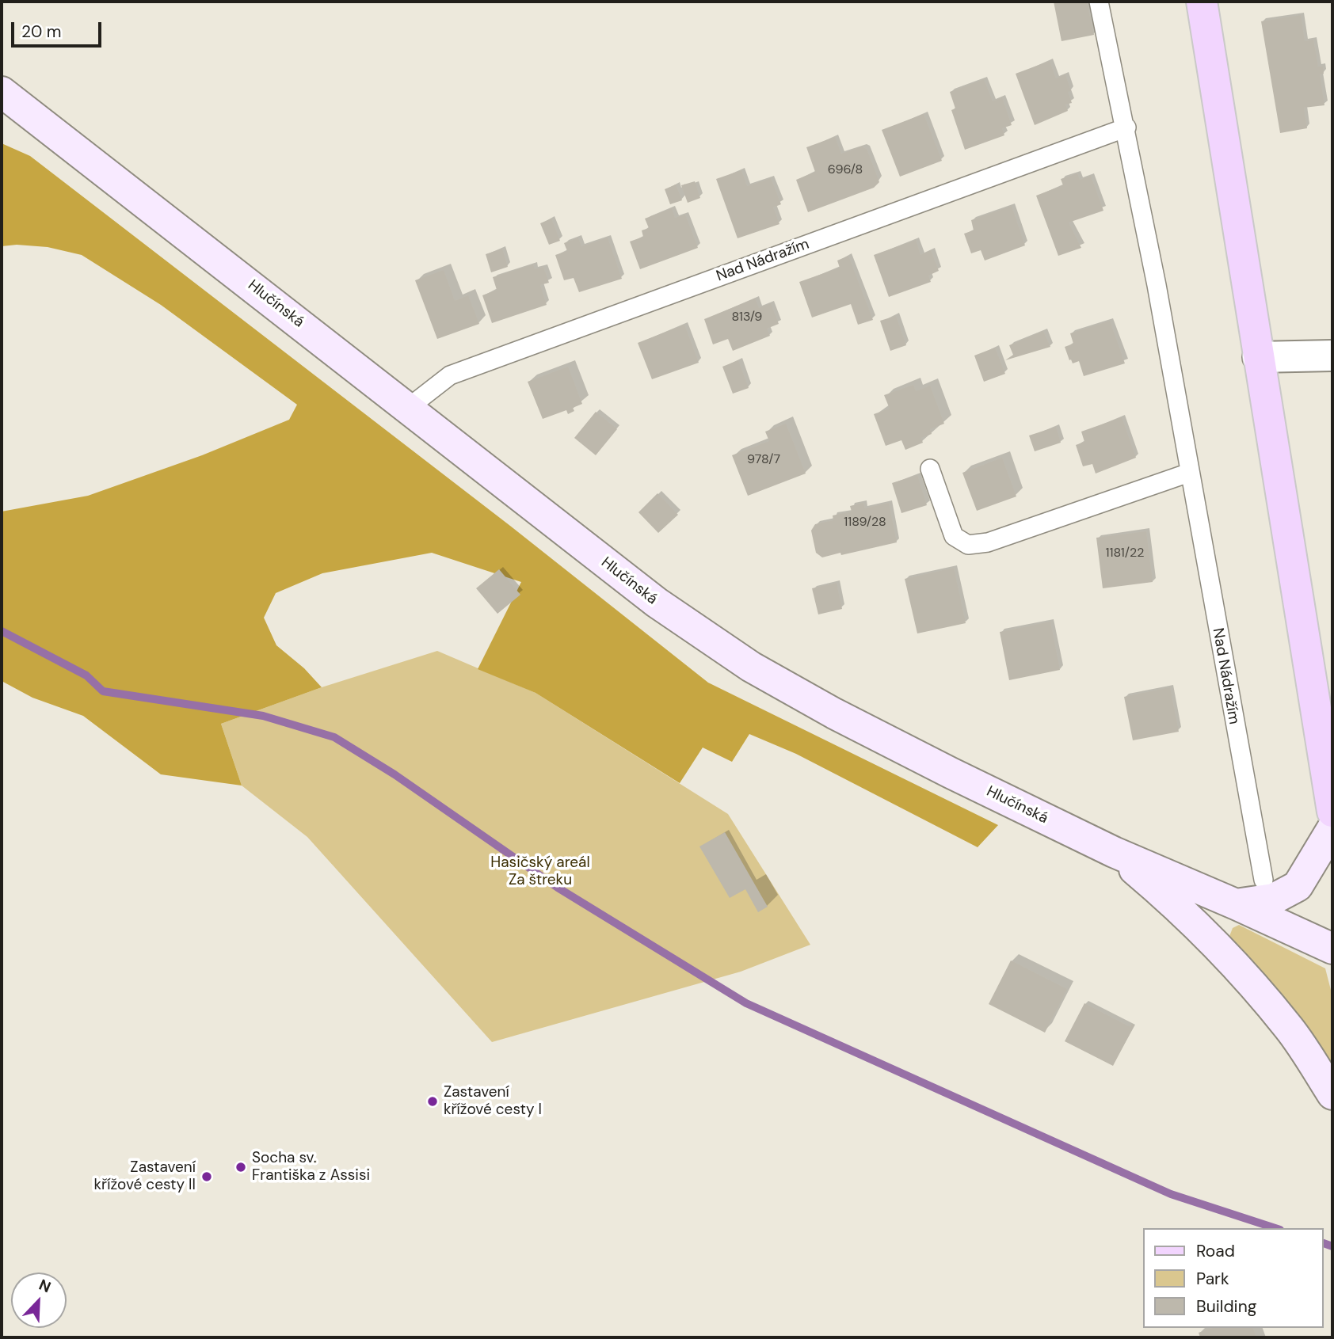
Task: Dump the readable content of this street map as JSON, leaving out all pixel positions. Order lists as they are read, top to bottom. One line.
{"streets":{"street":["Hlučínská"],"lane":["Nad Nádražím"]},"crossings":[["Nad Nádražím","Hlučínská"]],"parks":["Hasičský areál Za štreku"],"places":["Zastavení křížové cesty I","Socha sv. Františka z Assisi","Zastavení křížové cesty II"],"house_numbers":["696/8","813/9","978/7","1189/28","1181/22"],"legend":["Road","Park","Building"],"scale_bar":"20 m","north":"top right"}
